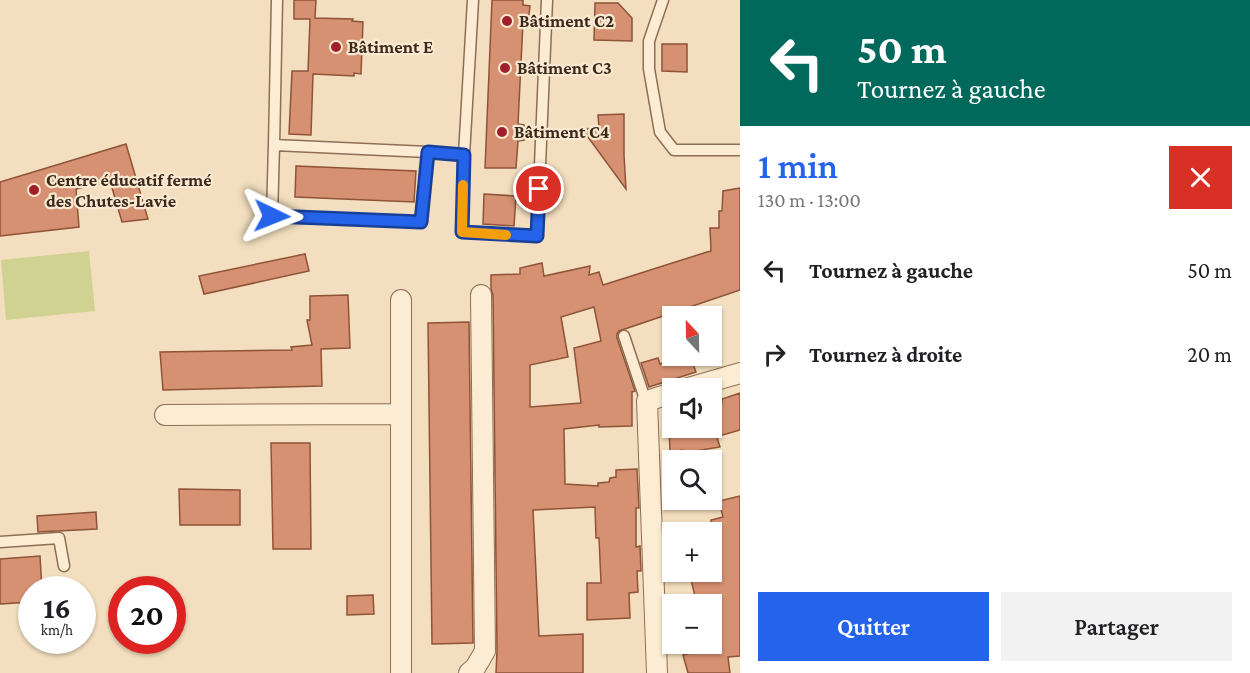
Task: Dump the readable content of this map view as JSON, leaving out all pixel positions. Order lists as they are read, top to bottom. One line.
{"places":["Bâtiment C2","Bâtiment E","Bâtiment C3","Bâtiment C4","Centre éducatif fermé des Chutes-Lavie"],"north":"top","page":{"turn":["50 m","Tournez à gauche"],"heading":["1 min","130 m · 13:00"],"list":[{"name":"Tournez à gauche","value":"50 m"},{"name":"Tournez à droite","value":"20 m"}],"map_buttons":["+","−"],"speed":"16 km/h","limit":"20","buttons":["Quitter","Partager"]}}
